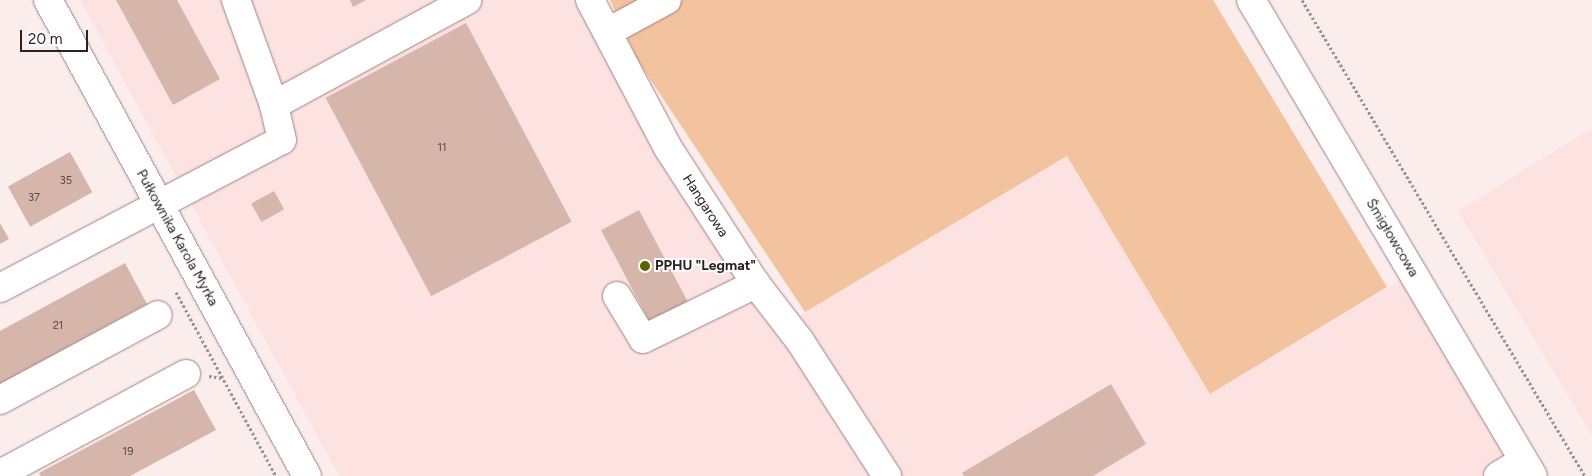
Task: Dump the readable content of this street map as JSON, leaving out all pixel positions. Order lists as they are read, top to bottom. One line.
{"streets":{"street":["Hangarowa","Pułkownika Karola Myrka","Śmigłowcowa"]},"places":["PPHU \"Legmat\""],"house_numbers":["11","35","37","21","19"],"scale_bar":"20 m"}
